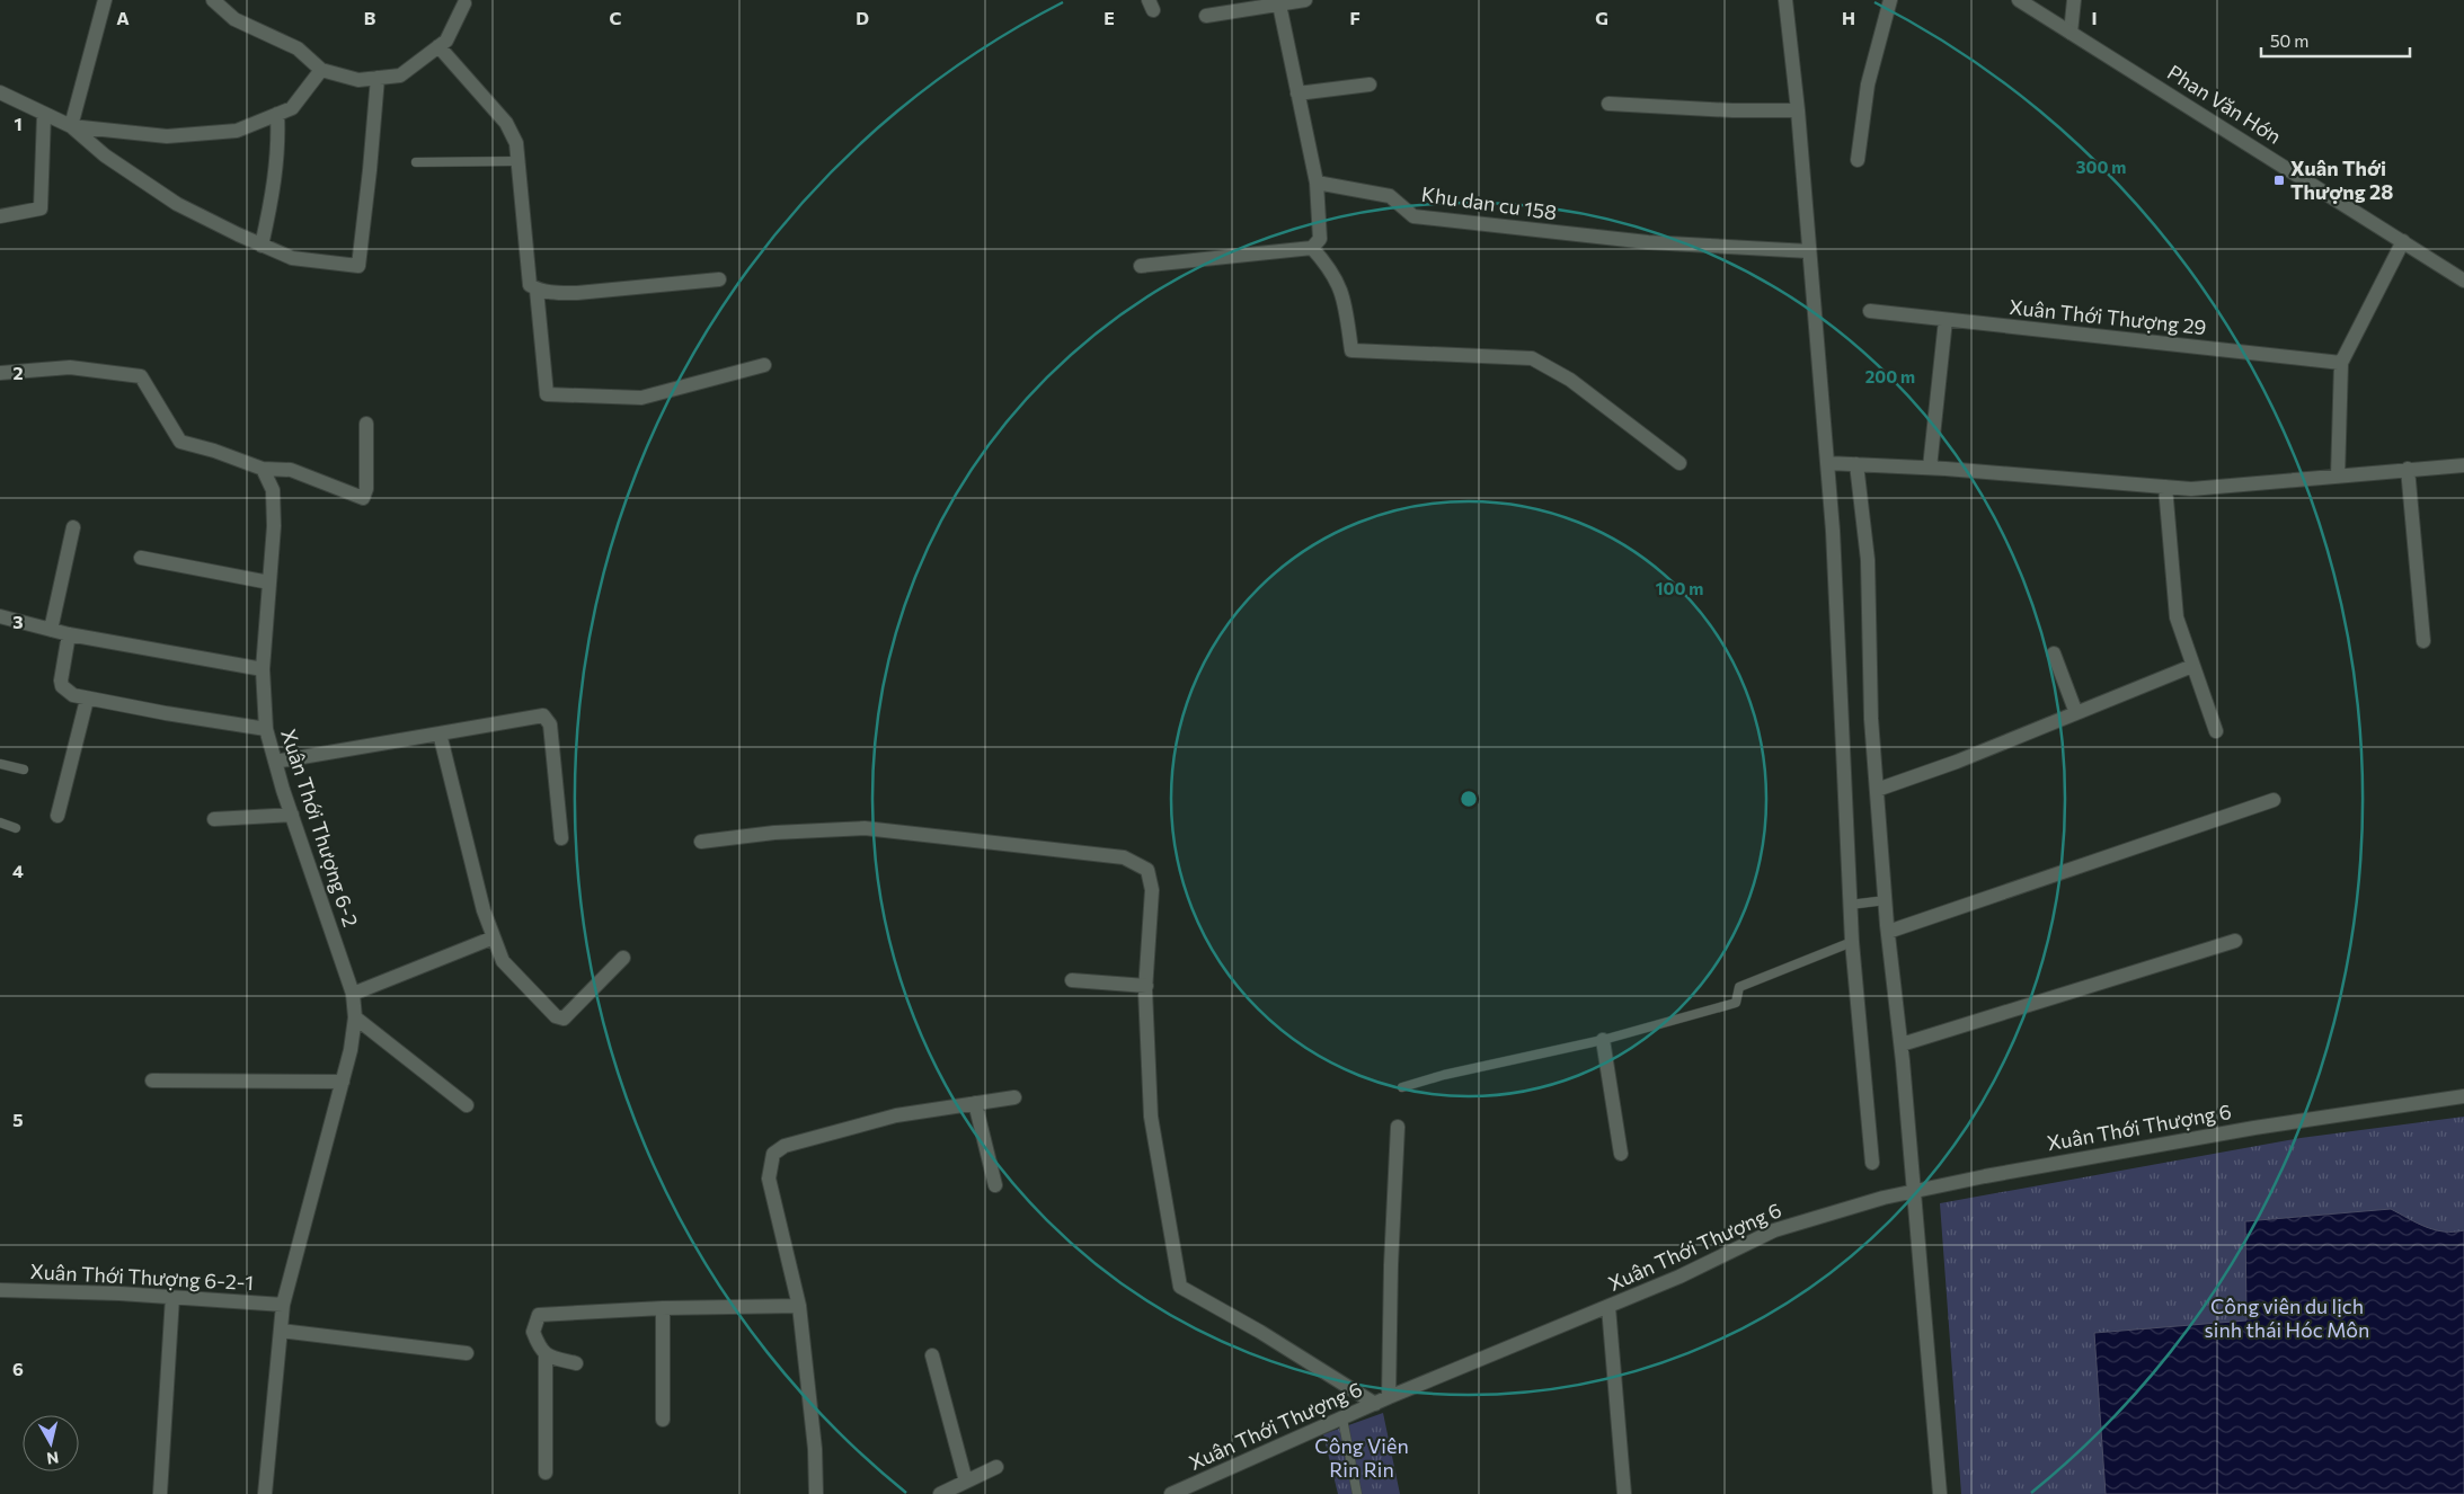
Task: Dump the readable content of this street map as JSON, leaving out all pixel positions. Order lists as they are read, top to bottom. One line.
{"streets":{"street":["Phan Văn Hớn","Khu dan cu 158","Xuân Thới Thượng 29","Xuân Thới Thượng 6-2","Xuân Thới Thượng 6","Xuân Thới Thượng 6-2-1"]},"crossings":[["Xuân Thới Thượng 6-2","Xuân Thới Thượng 6-2-1"]],"parks":["Công viên du lịch sinh thái Hóc Môn","Công Viên Rin Rin"],"places":{"transit":["Xuân Thới Thượng 28"]},"scale_bar":"50 m","north":"bottom","grid":{"columns":["A","B","C","D","E","F","G","H","I"],"rows":["1","2","3","4","5","6"]},"rings":["300 m","200 m","100 m"]}
